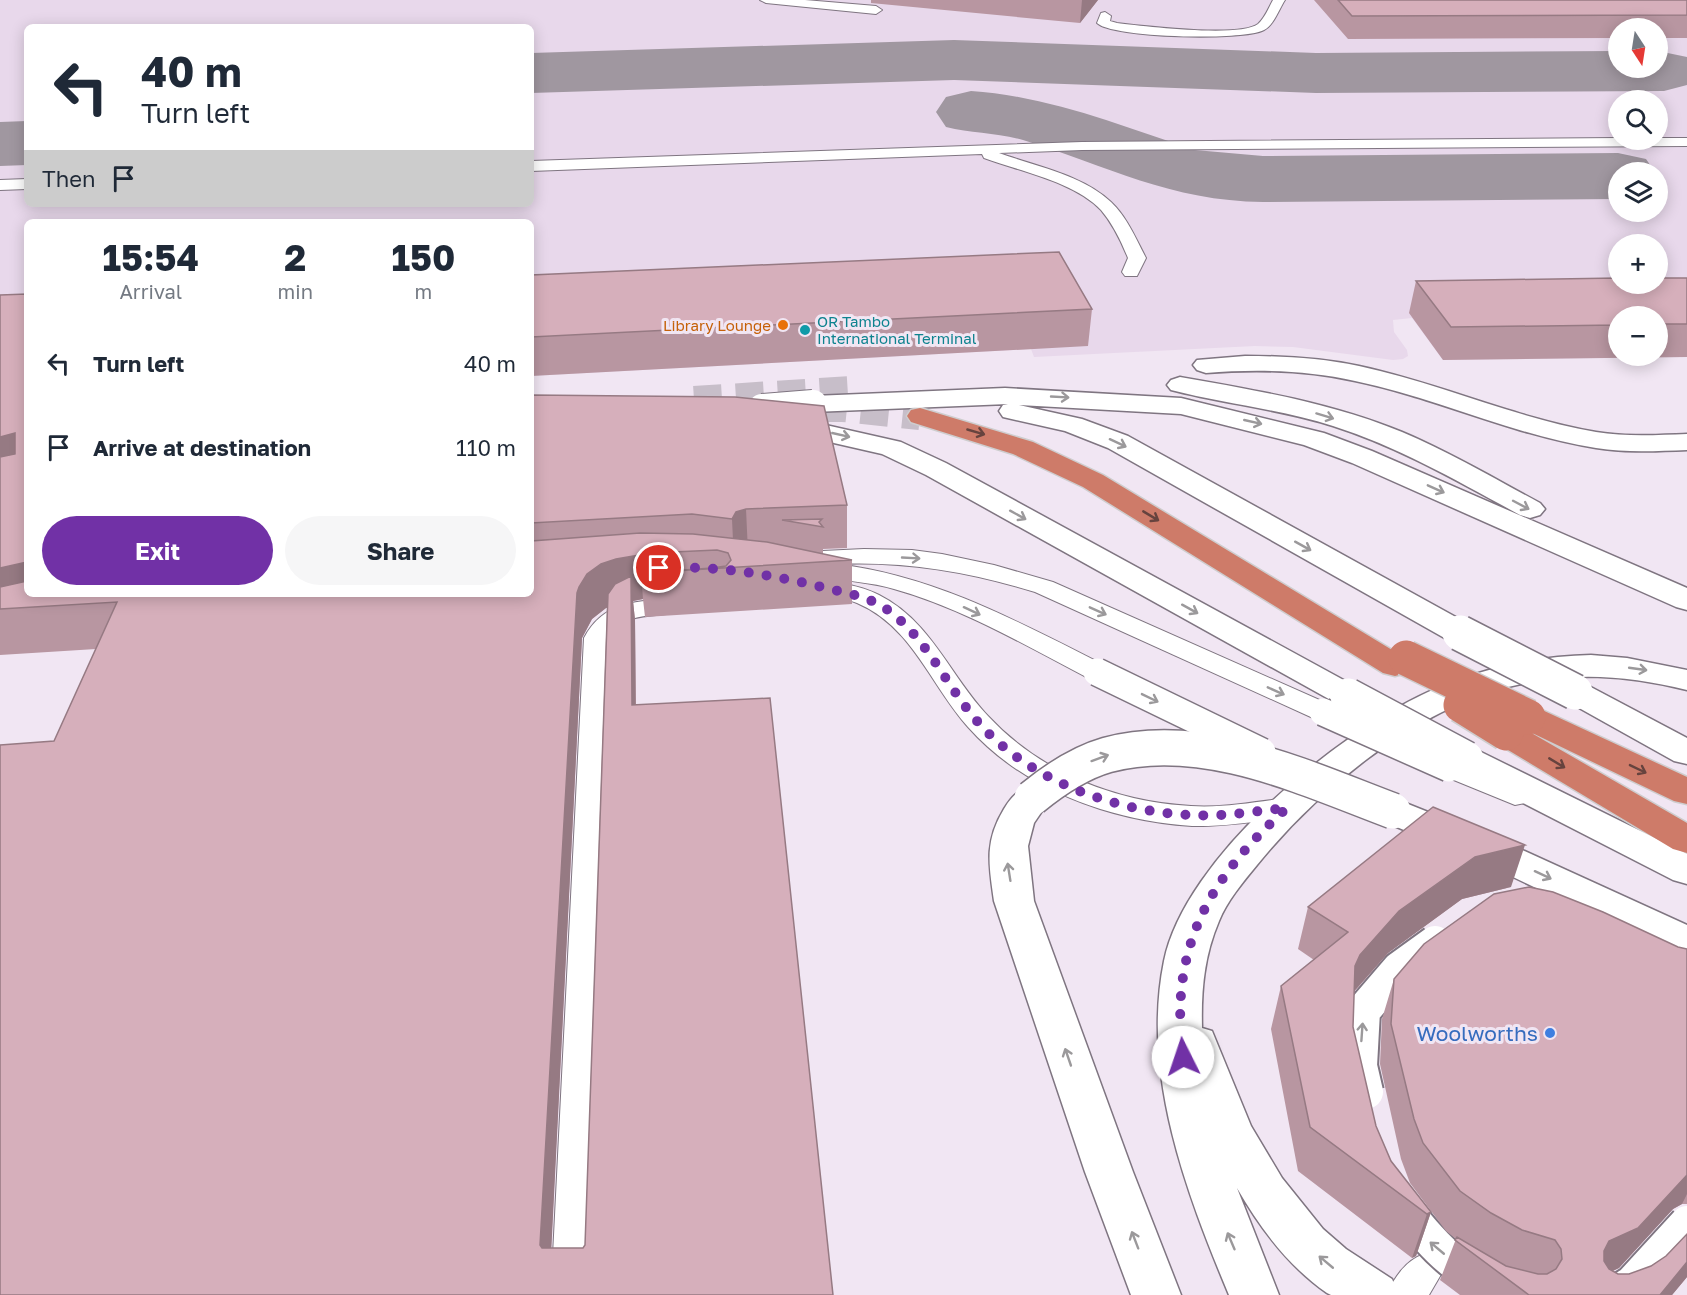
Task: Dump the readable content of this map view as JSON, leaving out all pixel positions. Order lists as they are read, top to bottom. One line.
{"places":["Library Lounge","OR Tambo International Terminal","Woolworths"],"north":"bottom","page":{"map_buttons":["+","−"],"turn":["40 m","Turn left"],"then":"Then","eta":["15:54","Arrival","2","min","150","m"],"list":[{"name":"Turn left","value":"40 m"},{"name":"Arrive at destination","value":"110 m"}],"buttons":["Exit","Share"]}}
